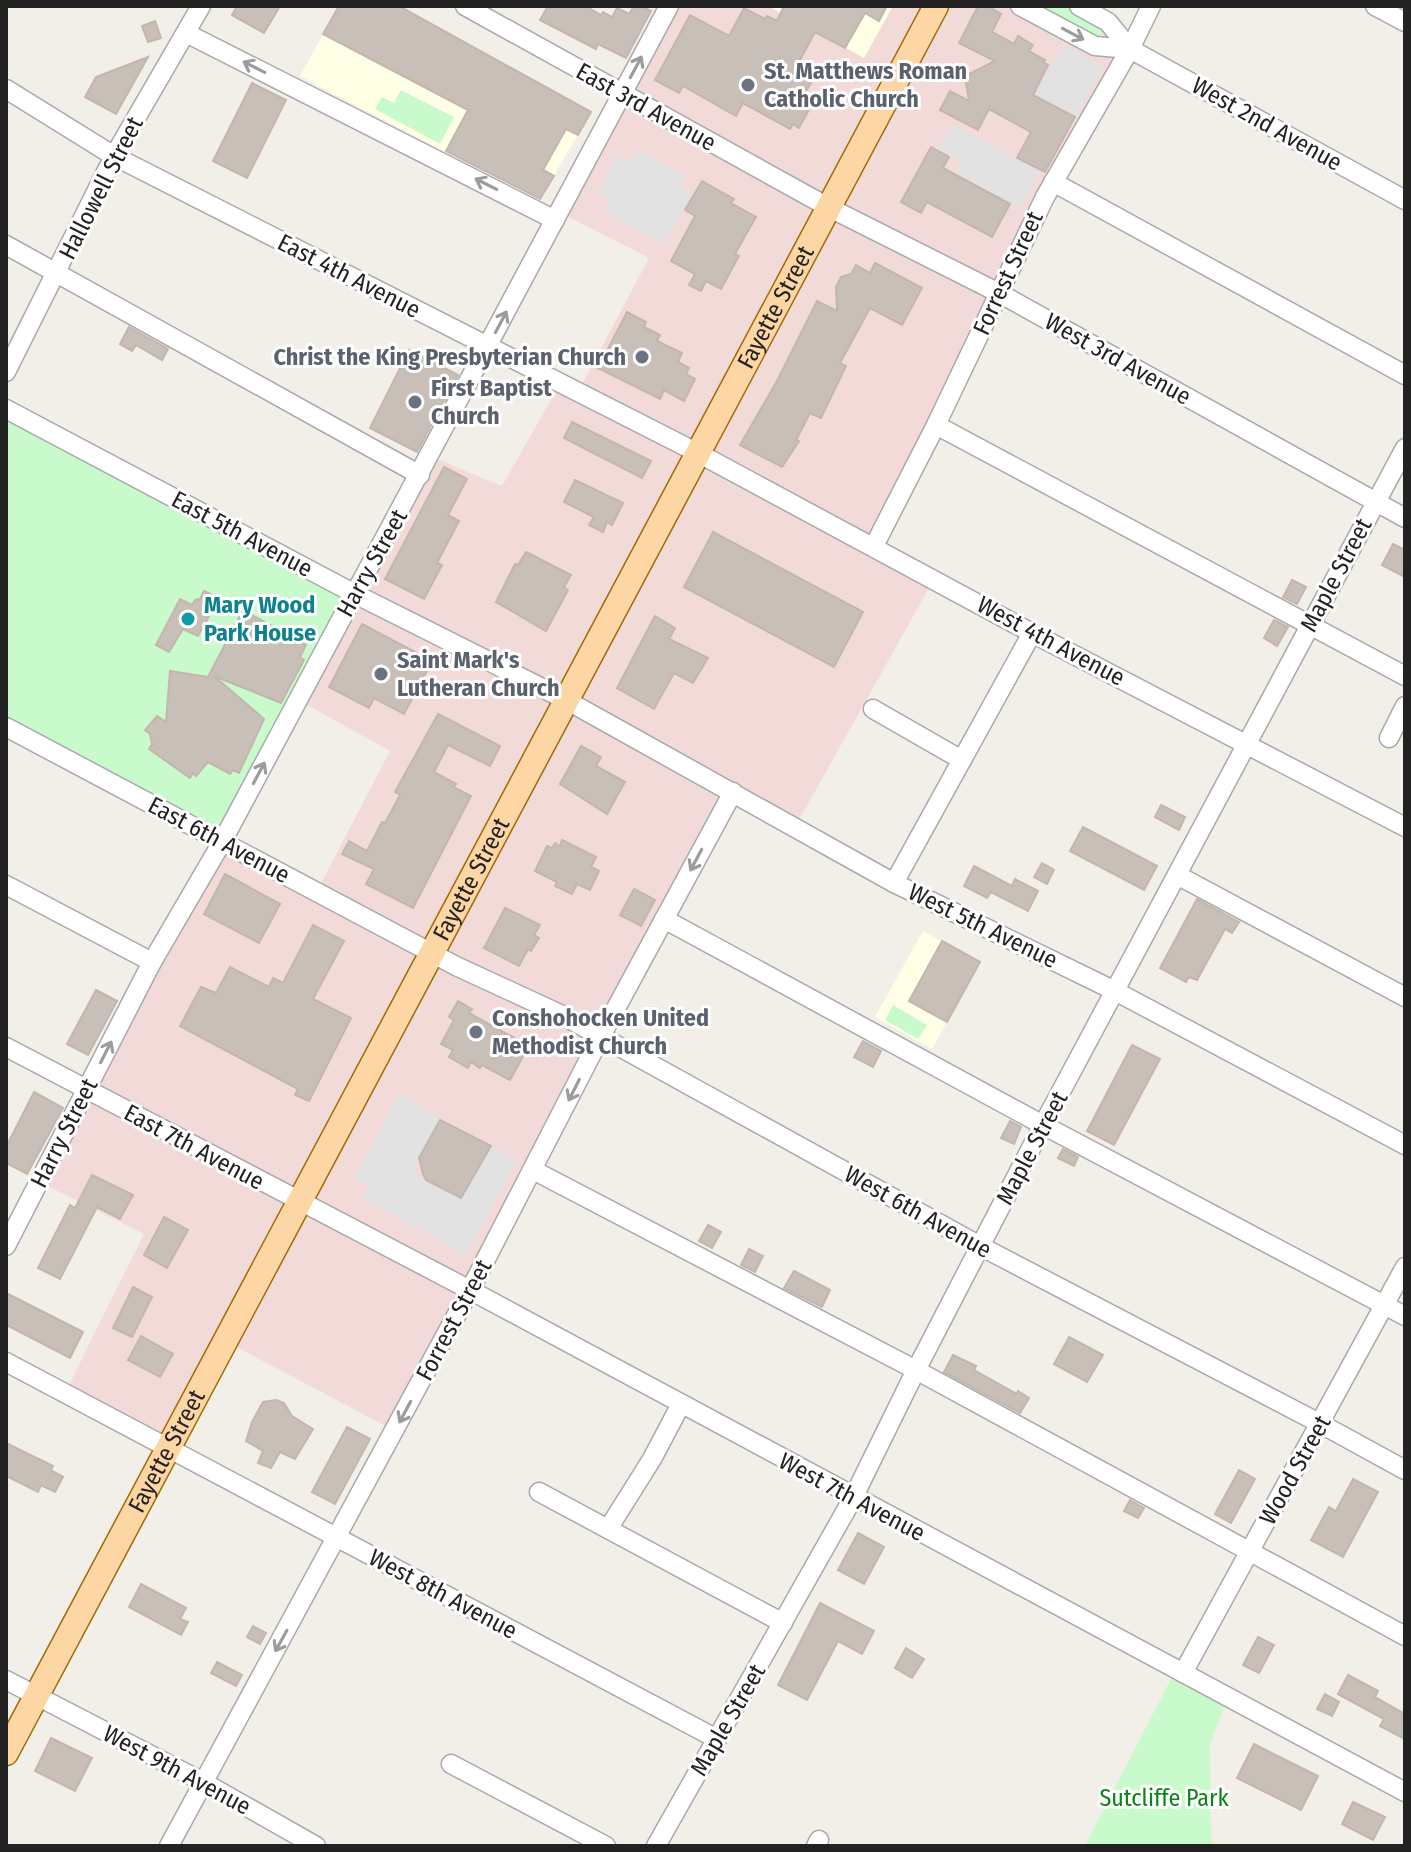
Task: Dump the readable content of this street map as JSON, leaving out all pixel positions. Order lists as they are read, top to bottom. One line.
{"streets":{"main road":["Fayette Street"],"street":["East 3rd Avenue","West 2nd Avenue","Hallowell Street","Forrest Street","East 4th Avenue","West 3rd Avenue","East 5th Avenue","Harry Street","Maple Street","West 4th Avenue","East 6th Avenue","West 5th Avenue","East 7th Avenue","West 6th Avenue","Wood Street","West 7th Avenue","West 8th Avenue","West 9th Avenue"]},"crossings":[["East 3rd Avenue","Fayette Street"],["East 3rd Avenue","West 3rd Avenue"],["East 3rd Avenue","Harry Street"],["West 2nd Avenue","Forrest Street"],["Hallowell Street","East 4th Avenue"],["Forrest Street","West 3rd Avenue"],["Forrest Street","West 4th Avenue"],["Forrest Street","West 5th Avenue"],["Forrest Street","West 6th Avenue"],["Forrest Street","West 7th Avenue"],["Forrest Street","West 8th Avenue"],["Forrest Street","West 9th Avenue"],["East 4th Avenue","Fayette Street"],["East 4th Avenue","Harry Street"],["East 4th Avenue","West 4th Avenue"],["Fayette Street","West 3rd Avenue"],["Fayette Street","East 5th Avenue"],["Fayette Street","West 4th Avenue"],["Fayette Street","East 6th Avenue"],["Fayette Street","West 5th Avenue"],["Fayette Street","East 7th Avenue"],["Fayette Street","West 6th Avenue"],["Fayette Street","West 7th Avenue"],["Fayette Street","West 8th Avenue"],["Fayette Street","West 9th Avenue"],["West 3rd Avenue","Maple Street"],["East 5th Avenue","Harry Street"],["East 5th Avenue","West 5th Avenue"],["Harry Street","East 6th Avenue"],["Harry Street","East 7th Avenue"],["Maple Street","West 4th Avenue"],["Maple Street","West 5th Avenue"],["Maple Street","West 6th Avenue"],["Maple Street","West 7th Avenue"],["Maple Street","West 8th Avenue"],["East 6th Avenue","West 6th Avenue"],["East 7th Avenue","West 7th Avenue"],["West 6th Avenue","Wood Street"],["Wood Street","West 7th Avenue"]],"one_way":["Forrest Street","Harry Street"],"parks":["Sutcliffe Park"],"places":["St. Matthews Roman Catholic Church","Christ the King Presbyterian Church","First Baptist Church","Mary Wood Park House","Saint Mark's Lutheran Church","Conshohocken United Methodist Church"]}
